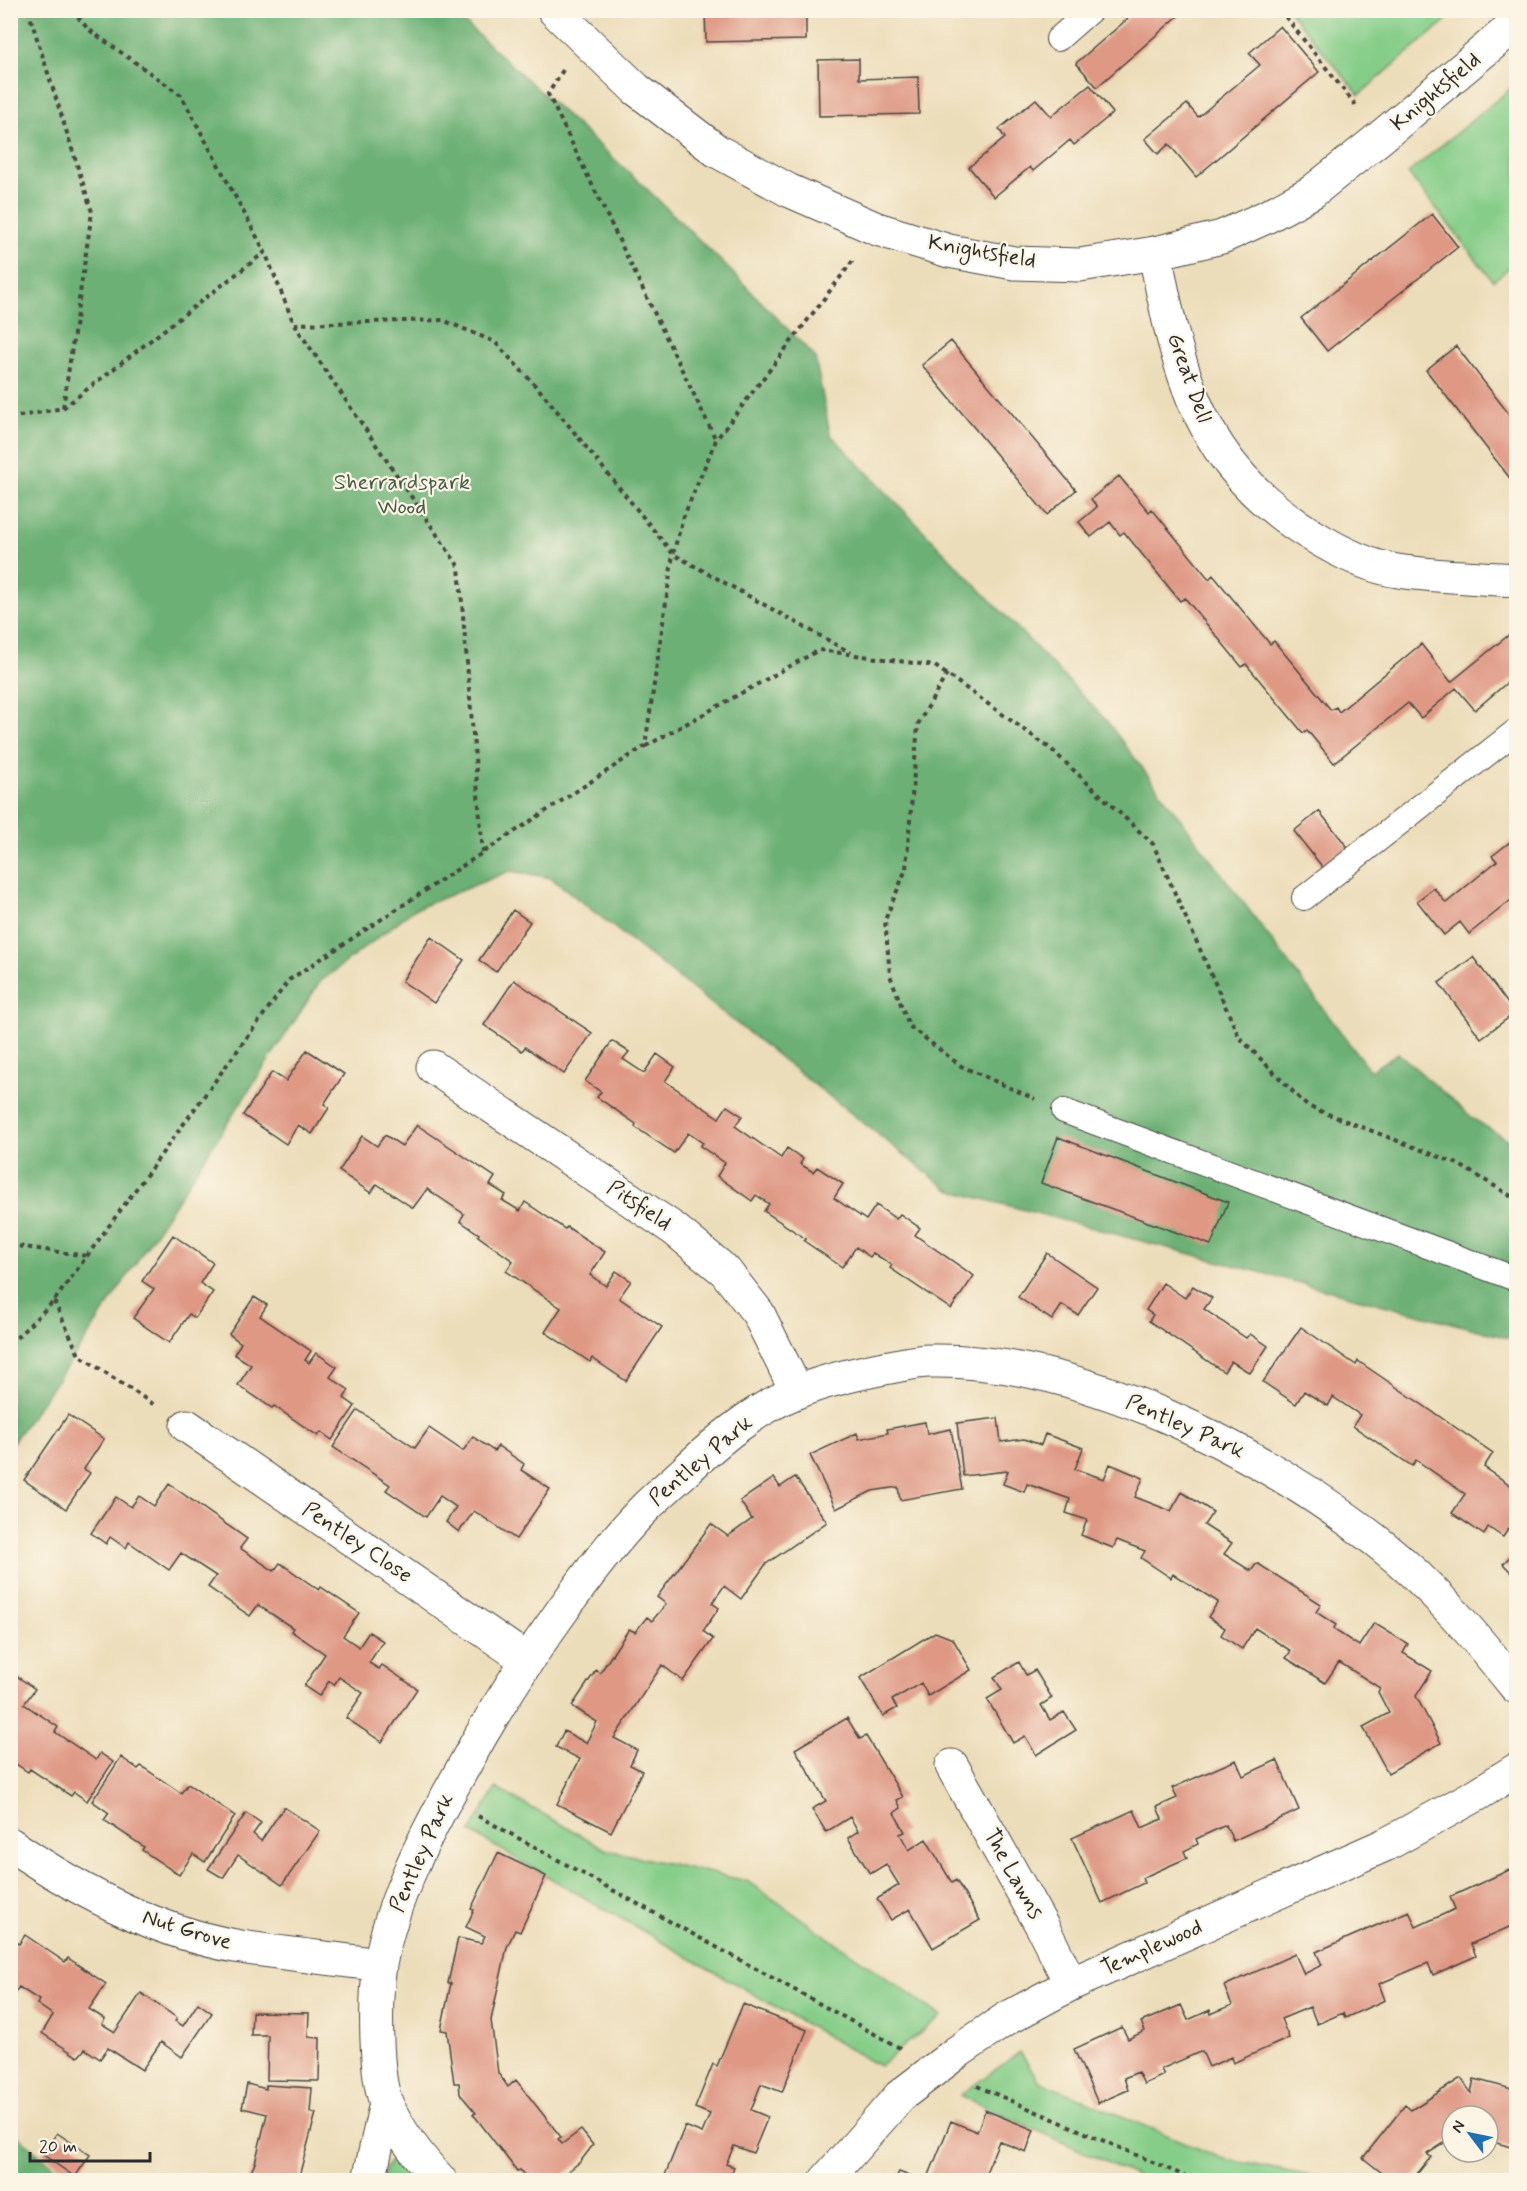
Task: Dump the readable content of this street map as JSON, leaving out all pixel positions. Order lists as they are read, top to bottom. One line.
{"streets":{"street":["Knightsfield","Great Dell","Pitsfield","Pentley Park","Pentley Close","The Lawns","Nut Grove","Templewood"]},"crossings":[["Knightsfield","Great Dell"],["Pitsfield","Pentley Park"],["Pentley Park","Pentley Close"],["Pentley Park","Nut Grove"],["The Lawns","Templewood"]],"parks":["Sherrardspark Wood"],"scale_bar":"20 m","north":"top left"}
